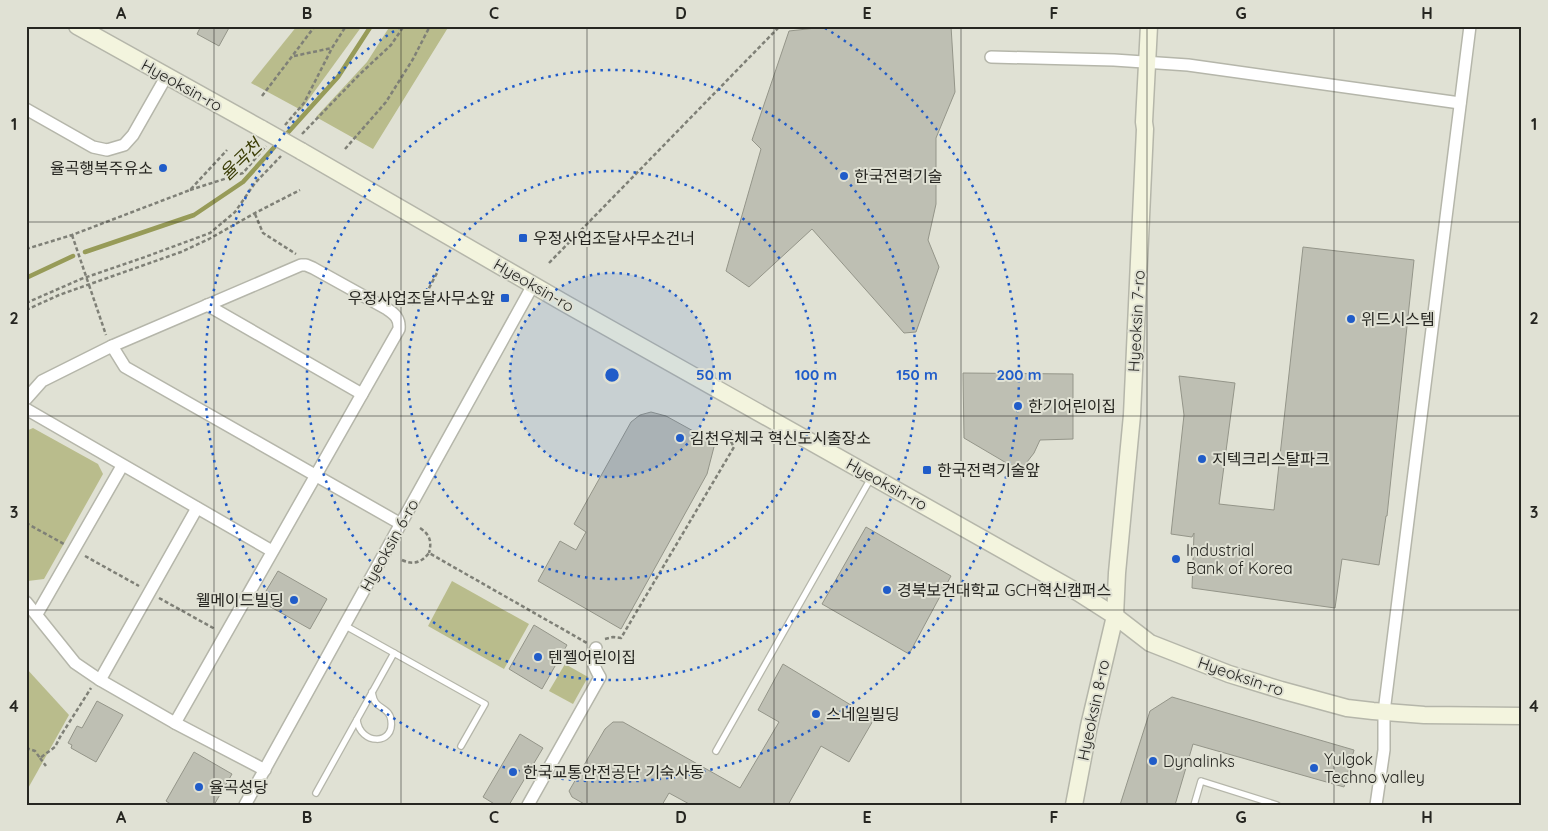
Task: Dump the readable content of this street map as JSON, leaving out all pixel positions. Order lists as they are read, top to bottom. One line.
{"streets":{"main road":["Hyeoksin-ro","Hyeoksin 7-ro","Hyeoksin 8-ro"],"street":["Hyeoksin 6-ro"]},"crossings":[["Hyeoksin-ro","Hyeoksin 7-ro"],["Hyeoksin-ro","Hyeoksin 6-ro"],["Hyeoksin-ro","Hyeoksin 8-ro"],["Hyeoksin 7-ro","Hyeoksin 8-ro"]],"water":["율곡천"],"places":{"other":["율곡행복주유소","한국전력기술","위드시스템","한기어린이집","김천우체국 혁신도시출장소","지텍크리스탈파크","Industrial Bank of Korea","경북보건대학교 GCH혁신캠퍼스","웰메이드빌딩","텐젤어린이집","스네일빌딩","Dynalinks","Yulgok Techno valley","한국교통안전공단 기숙사동","율곡성당"],"transit":["우정사업조달사무소건너","우정사업조달사무소앞","한국전력기술앞"]},"grid":{"columns":["A","B","C","D","E","F","G","H"],"rows":["1","2","3","4"]},"rings":["50 m","100 m","150 m","200 m"]}
